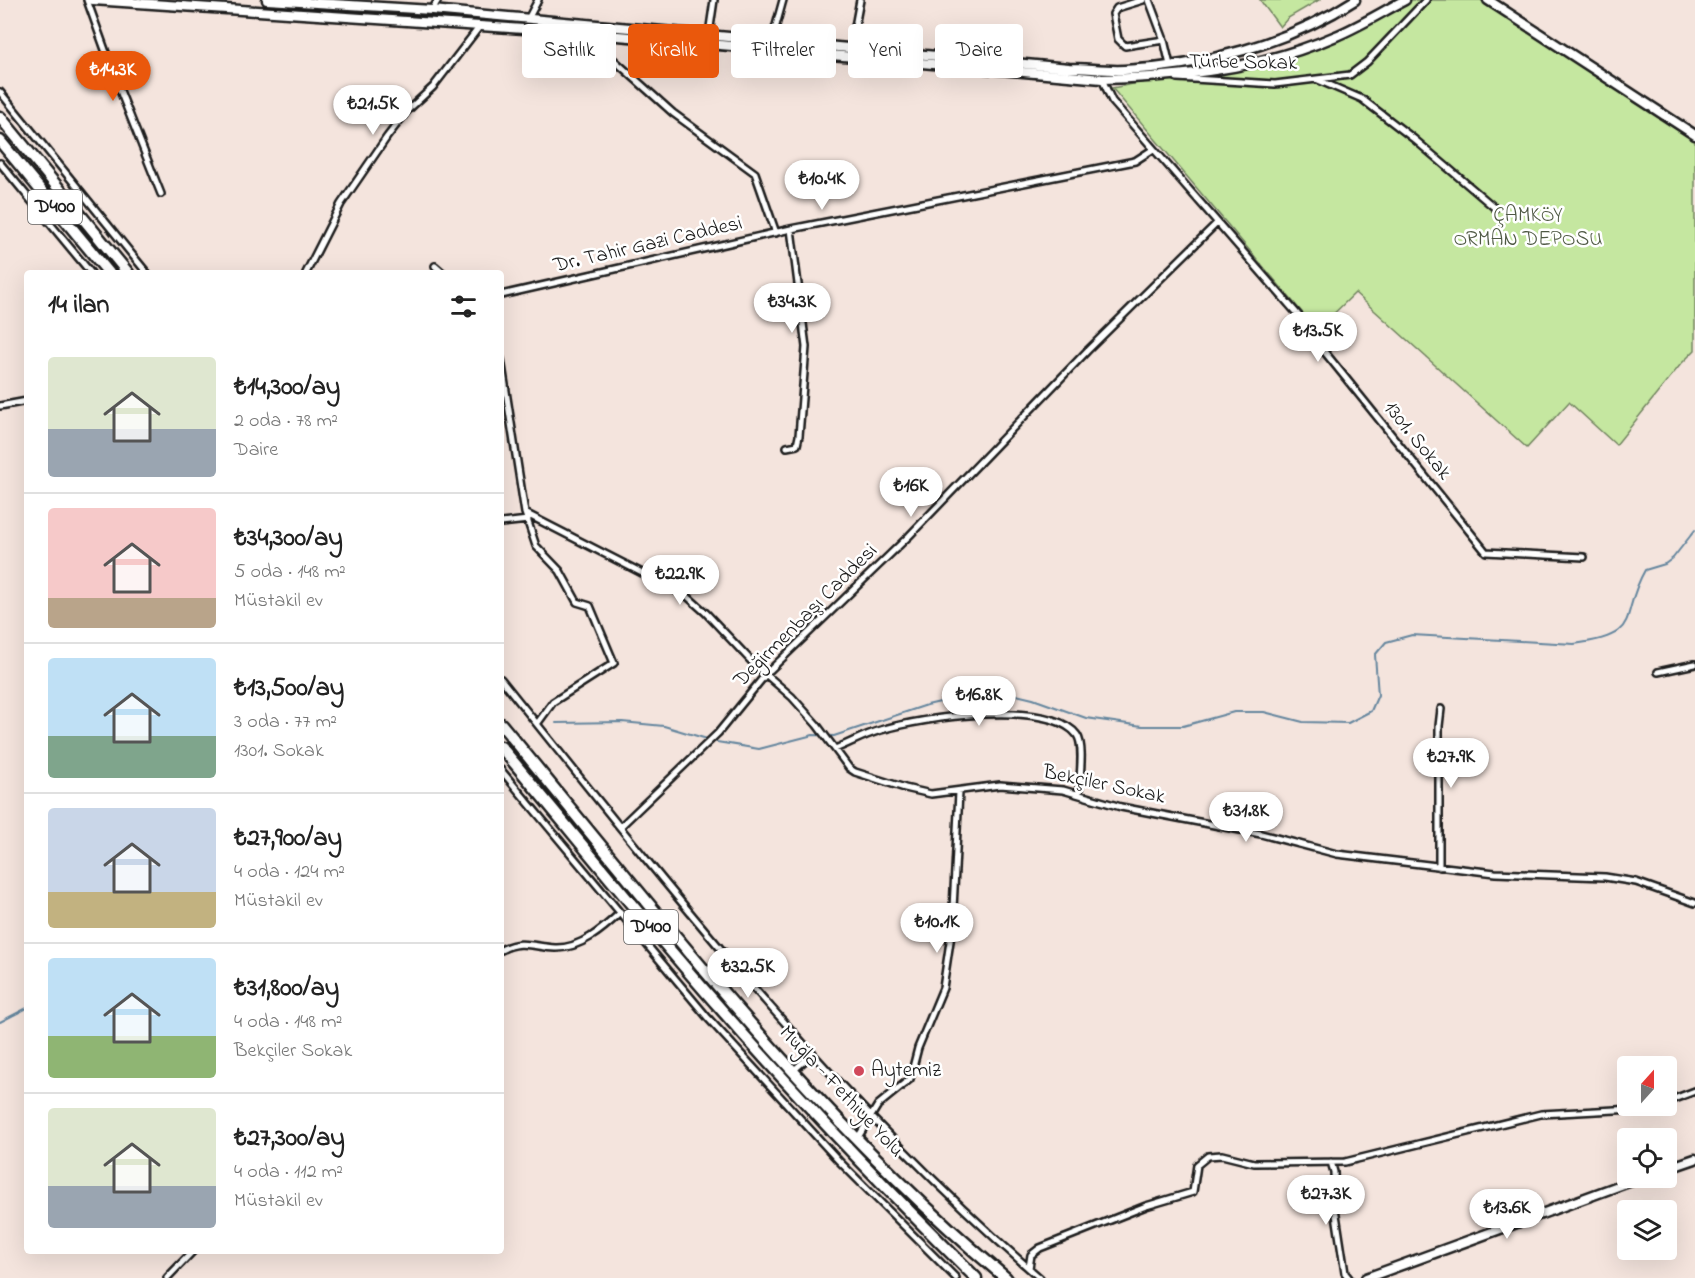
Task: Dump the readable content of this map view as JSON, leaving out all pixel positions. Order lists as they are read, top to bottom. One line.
{"streets":{"highway":["D400","Muğla - Fethiye Yolu"],"street":["Türbe Sokak","Dr. Tahir Gazi Caddesi","1301. Sokak","Değirmenbaşı Caddesi","Bekçiler Sokak"]},"crossings":[["Dr. Tahir Gazi Caddesi","1301. Sokak"],["1301. Sokak","Değirmenbaşı Caddesi"],["Değirmenbaşı Caddesi","Bekçiler Sokak"]],"parks":["ÇAMKÖY ORMAN DEPOSU"],"places":["Aytemiz"],"north":"top","page":{"chip":["Satılık","Kiralık","Filtreler","Yeni","Daire"],"price":["₺14.3K","₺21.5K","₺10.4K","₺34.3K","₺13.5K","₺16K","₺22.9K","₺16.8K","₺27.9K","₺31.8K","₺10.1K","₺32.5K","₺27.3K","₺13.6K"],"heading":"14 ilan","list":[{"name":"₺14,300/ay","note":"2 oda · 78 m² · Daire"},{"name":"₺34,300/ay","note":"5 oda · 148 m² · Müstakil ev"},{"name":"₺13,500/ay","note":"3 oda · 77 m² · 1301. Sokak"},{"name":"₺27,900/ay","note":"4 oda · 124 m² · Müstakil ev"},{"name":"₺31,800/ay","note":"4 oda · 148 m² · Bekçiler Sokak"},{"name":"₺27,300/ay","note":"4 oda · 112 m² · Müstakil ev"}]}}
